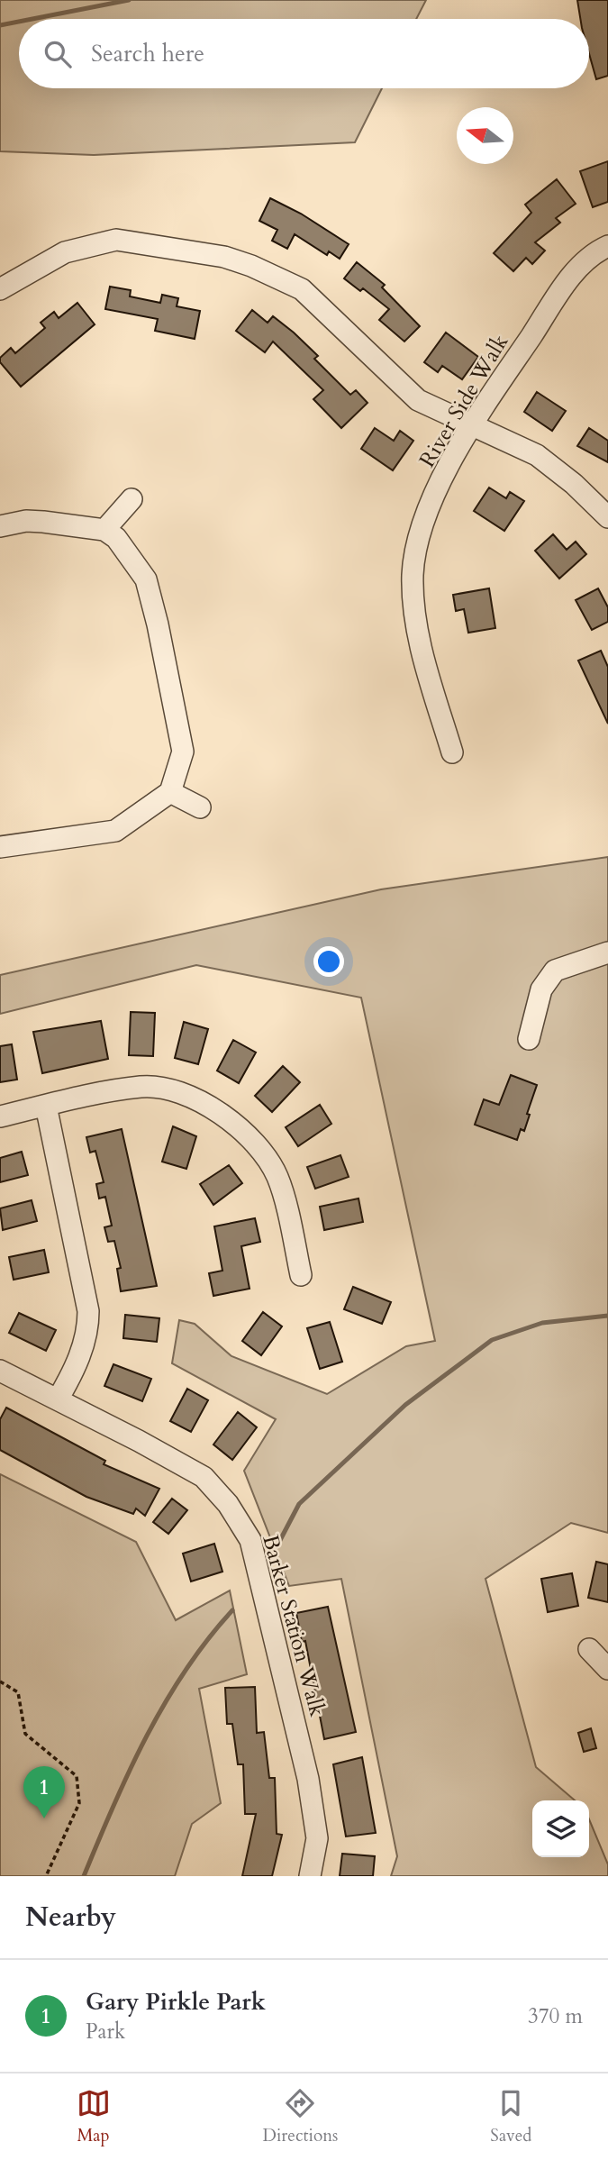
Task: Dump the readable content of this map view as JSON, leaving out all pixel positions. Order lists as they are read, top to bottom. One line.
{"streets":{"street":["River Side Walk","Barker Station Walk"]},"north":"left","page":{"search":"Search here","pins":"1","heading":"Nearby","list":[{"mark":"1","name":"Gary Pirkle Park","note":"Park","value":"370 m"}],"nav":["Map","Directions","Saved"]}}
